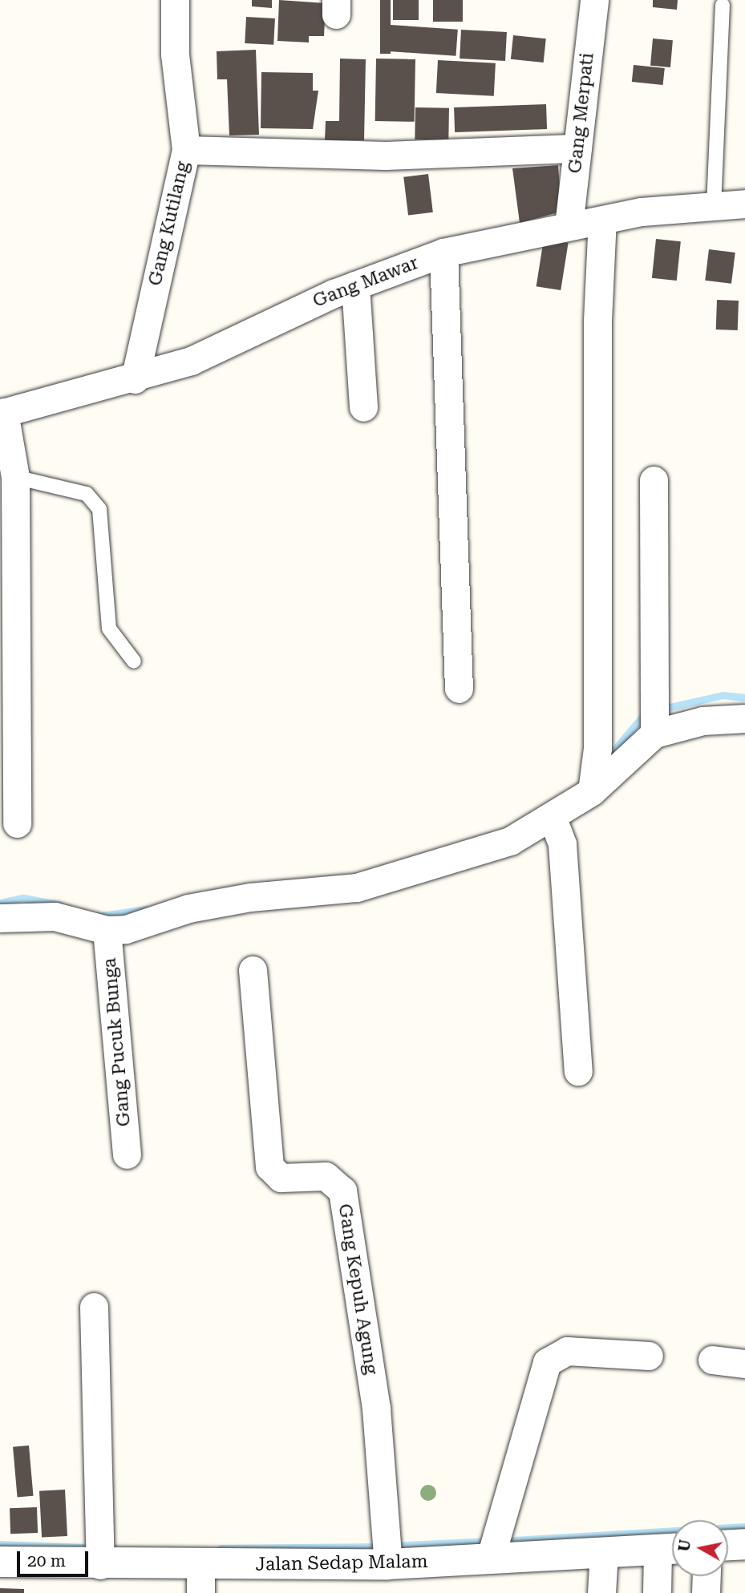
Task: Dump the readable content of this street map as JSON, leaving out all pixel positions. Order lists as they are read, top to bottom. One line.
{"streets":{"street":["Gang Merpati","Gang Kutilang","Gang Mawar","Gang Pucuk Bunga","Gang Kepuh Agung","Jalan Sedap Malam"]},"crossings":[["Gang Merpati","Gang Mawar"],["Gang Kutilang","Gang Mawar"],["Gang Kepuh Agung","Jalan Sedap Malam"]],"scale_bar":"20 m","north":"left"}
